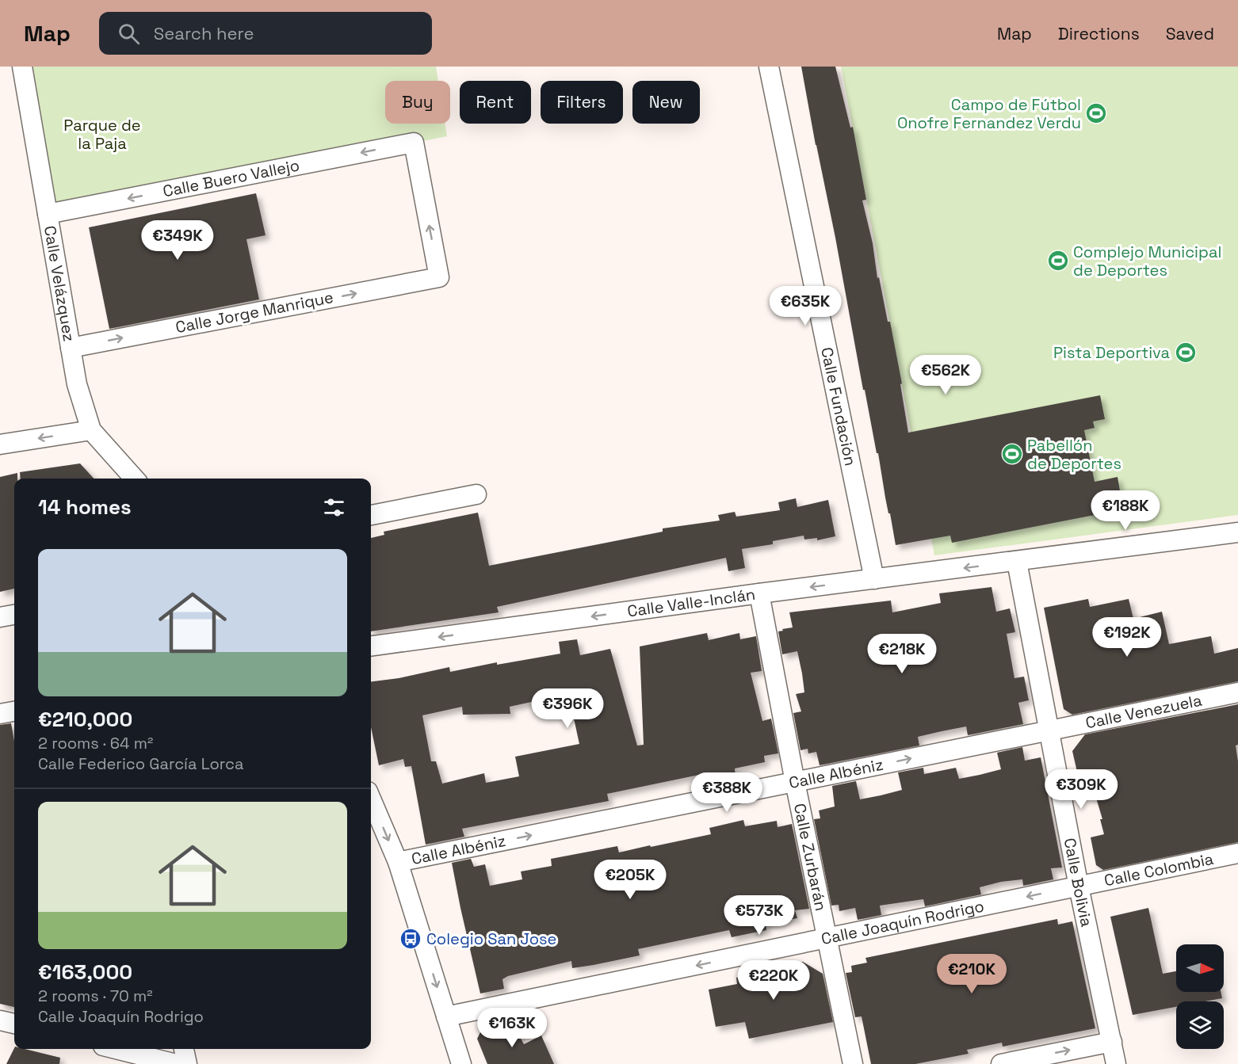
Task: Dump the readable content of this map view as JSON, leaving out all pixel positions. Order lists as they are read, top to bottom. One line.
{"streets":{"street":["Calle Buero Vallejo","Calle Velázquez","Calle Jorge Manrique","Calle Fundación","Calle Valle-Inclán","Calle Venezuela","Calle Albéniz","Calle Zurbarán","Calle Colombia","Calle Bolivia","Calle Joaquín Rodrigo"]},"crossings":[["Calle Buero Vallejo","Calle Velázquez"],["Calle Buero Vallejo","Calle Jorge Manrique"],["Calle Velázquez","Calle Jorge Manrique"],["Calle Fundación","Calle Valle-Inclán"],["Calle Valle-Inclán","Calle Zurbarán"],["Calle Valle-Inclán","Calle Bolivia"],["Calle Venezuela","Calle Albéniz"],["Calle Venezuela","Calle Bolivia"],["Calle Albéniz","Calle Zurbarán"],["Calle Albéniz","Calle Bolivia"],["Calle Zurbarán","Calle Joaquín Rodrigo"],["Calle Colombia","Calle Bolivia"],["Calle Colombia","Calle Joaquín Rodrigo"],["Calle Bolivia","Calle Joaquín Rodrigo"]],"one_way":["Calle Jorge Manrique","Calle Valle-Inclán","Calle Albéniz","Calle Joaquín Rodrigo"],"parks":["Parque de la Paja"],"places":{"sports":["Campo de Fútbol Onofre Fernandez Verdu","Complejo Municipal de Deportes","Pista Deportiva","Pabellón de Deportes"],"bus stop":["Colegio San Jose"]},"north":"right","page":{"header":"Map","search":"Search here","nav":["Map","Directions","Saved"],"chip":["Buy","Rent","Filters","New"],"price":["€349K","€635K","€562K","€188K","€192K","€218K","€396K","€309K","€388K","€205K","€573K","€210K","€220K","€163K"],"heading":"14 homes","list":[{"name":"€210,000","note":"2 rooms · 64 m² · Calle Federico García Lorca"},{"name":"€163,000","note":"2 rooms · 70 m² · Calle Joaquín Rodrigo"}]}}
